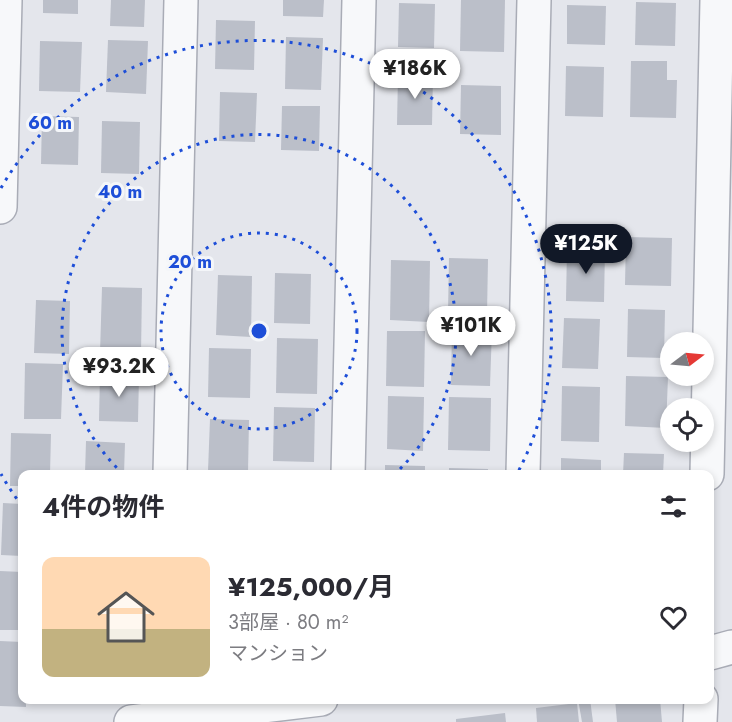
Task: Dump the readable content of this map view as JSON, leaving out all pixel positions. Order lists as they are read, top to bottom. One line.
{"north":"right","page":{"price":["¥186K","¥125K","¥101K","¥93.2K"],"heading":"4件の物件","list":[{"name":"¥125,000/月","note":"3部屋 · 80 m² · マンション"}]},"rings":["60 m","40 m","20 m"]}
